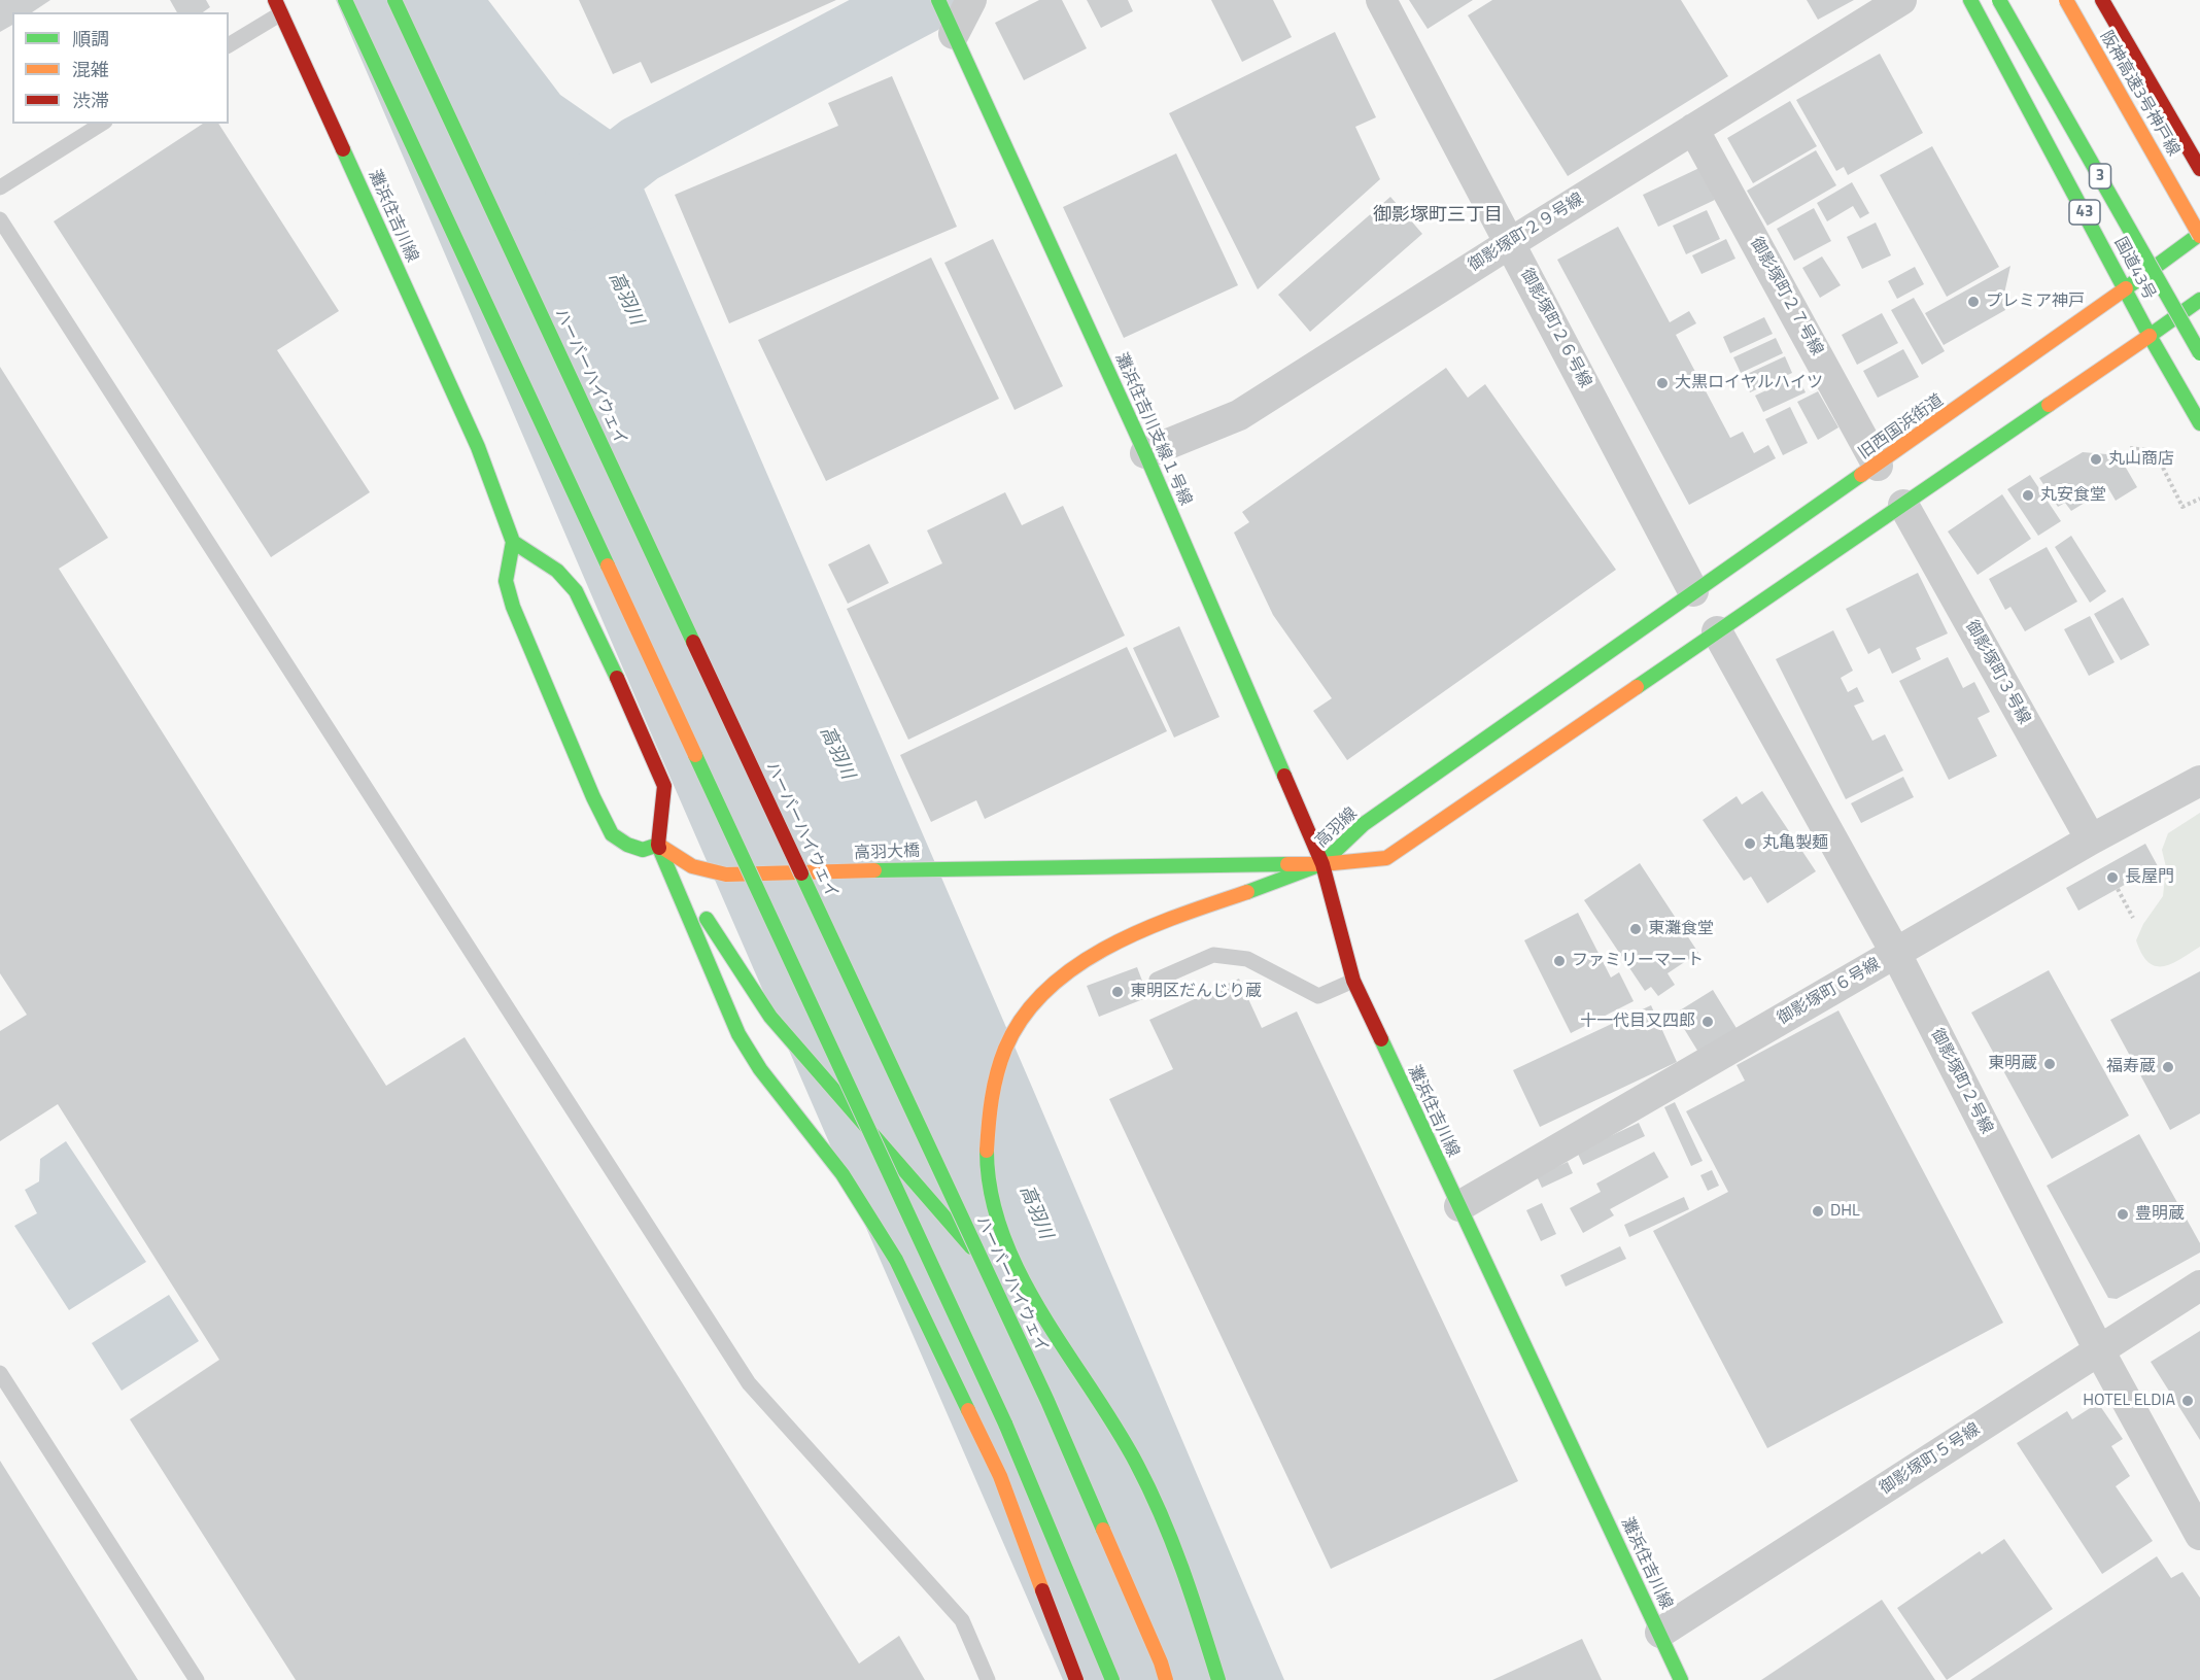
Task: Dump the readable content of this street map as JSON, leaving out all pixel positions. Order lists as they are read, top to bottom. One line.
{"streets":{"main road":["阪神高速3号神戸線","3","43","灘浜住吉川線","国道43号","ハーバーハイウェイ","旧西国浜街道","灘浜住吉川支線１号線","高羽線","高羽大橋"],"street":["御影塚町２９号線","御影塚町２７号線","御影塚町２６号線","御影塚町３号線","御影塚町６号線","御影塚町２号線","御影塚町５号線"]},"crossings":[["阪神高速3号神戸線","旧西国浜街道"],["灘浜住吉川線","灘浜住吉川支線１号線"],["灘浜住吉川線","高羽線"],["灘浜住吉川線","高羽大橋"],["灘浜住吉川線","御影塚町６号線"],["灘浜住吉川線","御影塚町５号線"],["御影塚町２９号線","御影塚町２７号線"],["御影塚町２９号線","御影塚町２６号線"],["御影塚町２９号線","灘浜住吉川支線１号線"],["国道43号","旧西国浜街道"],["御影塚町２７号線","旧西国浜街道"],["御影塚町２６号線","旧西国浜街道"],["御影塚町２６号線","高羽線"],["旧西国浜街道","高羽線"],["灘浜住吉川支線１号線","高羽線"],["灘浜住吉川支線１号線","高羽大橋"],["御影塚町３号線","御影塚町６号線"],["高羽線","高羽大橋"],["高羽線","御影塚町２号線"],["御影塚町６号線","御影塚町２号線"],["御影塚町２号線","御影塚町５号線"]],"districts":["御影塚町三丁目"],"water":["高羽川"],"places":["プレミア神戸","大黒ロイヤルハイツ","丸山商店","丸安食堂","丸亀製麺","長屋門","東灘食堂","ファミリーマート","東明区だんじり蔵","十一代目又四郎","東明蔵","福寿蔵","DHL","豊明蔵","HOTEL ELDIA"],"legend":["順調","混雑","渋滞"]}
